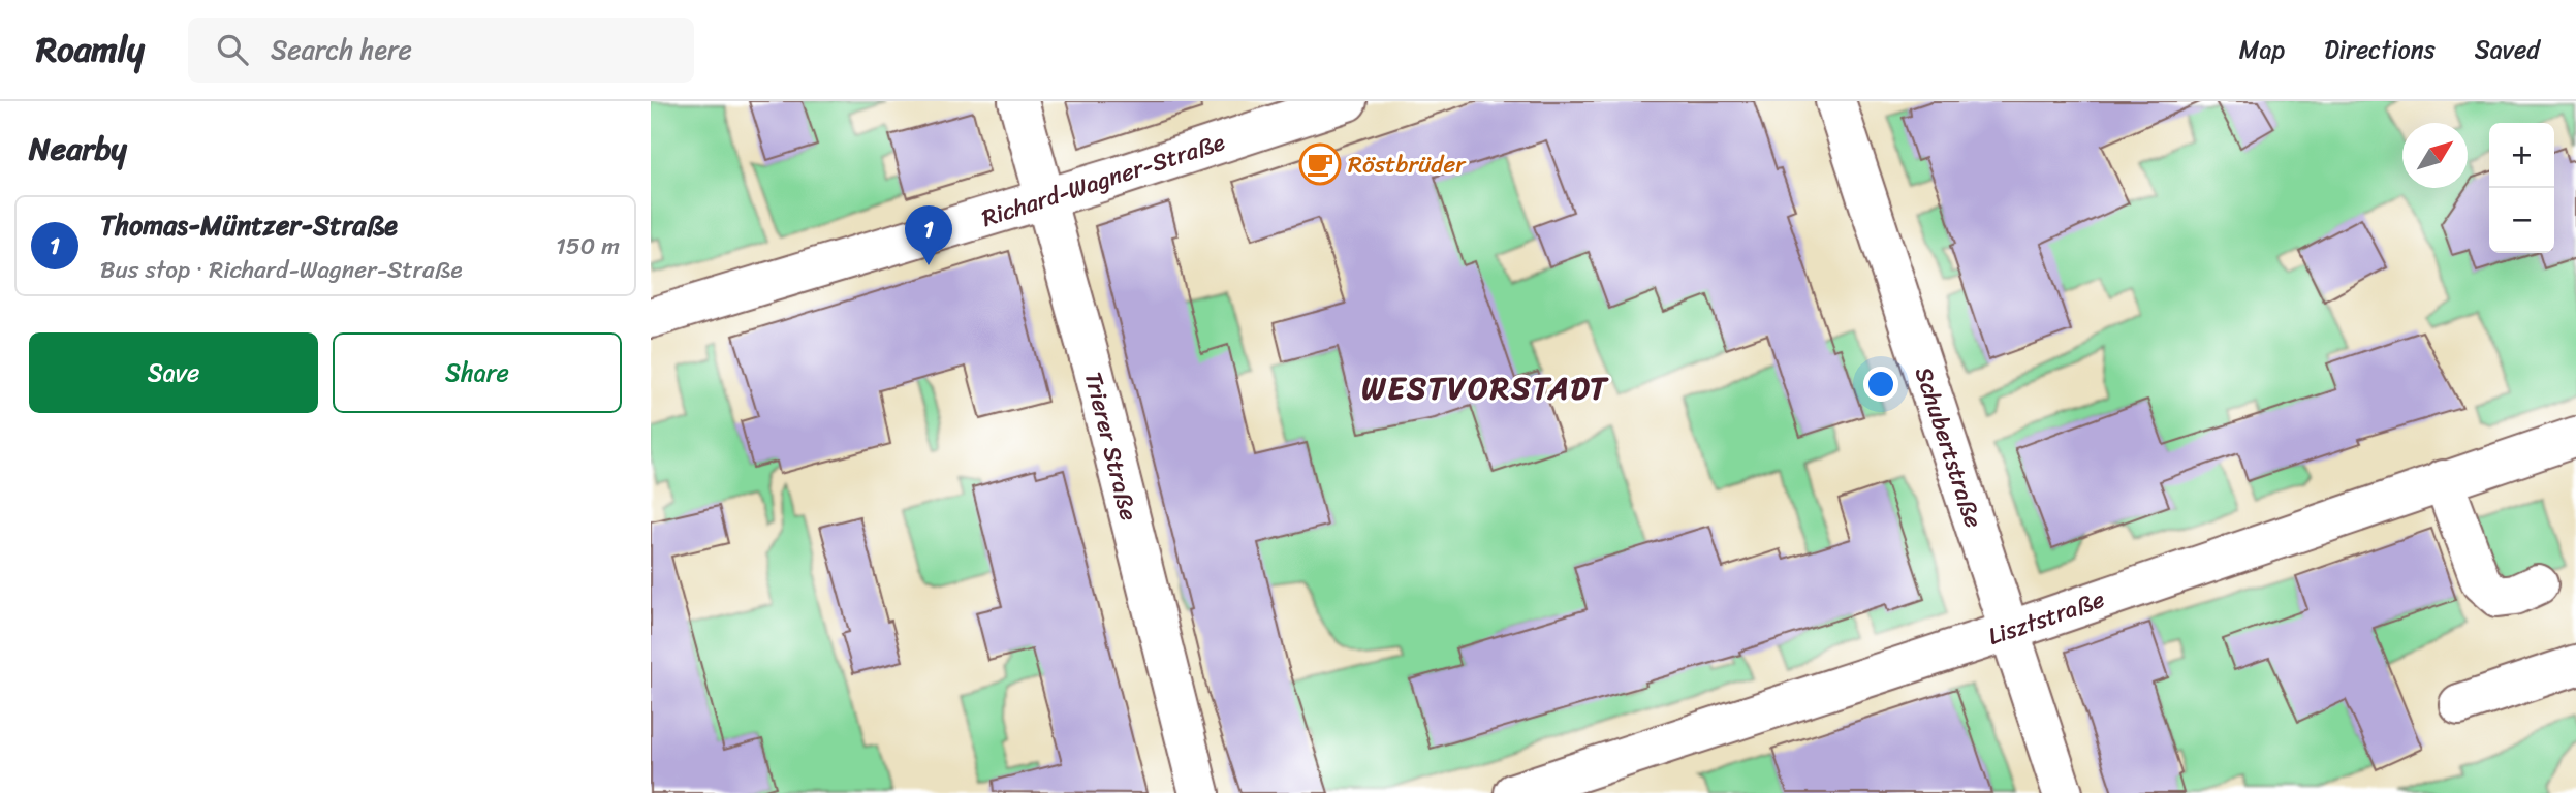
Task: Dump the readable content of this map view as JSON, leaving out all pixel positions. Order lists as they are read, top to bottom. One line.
{"streets":{"street":["Richard-Wagner-Straße","Trierer Straße","Schubertstraße","Lisztstraße"]},"crossings":[["Richard-Wagner-Straße","Trierer Straße"],["Schubertstraße","Lisztstraße"]],"districts":["WESTVORSTADT"],"places":{"cafe":["Röstbrüder"]},"north":"top right","page":{"header":"Roamly","search":"Search here","nav":["Map","Directions","Saved"],"heading":"Nearby","map_buttons":["+","−"],"list":[{"mark":"1","name":"Thomas-Müntzer-Straße","note":"Bus stop · Richard-Wagner-Straße","value":"150 m"}],"pins":"1","buttons":["Save","Share"]}}
